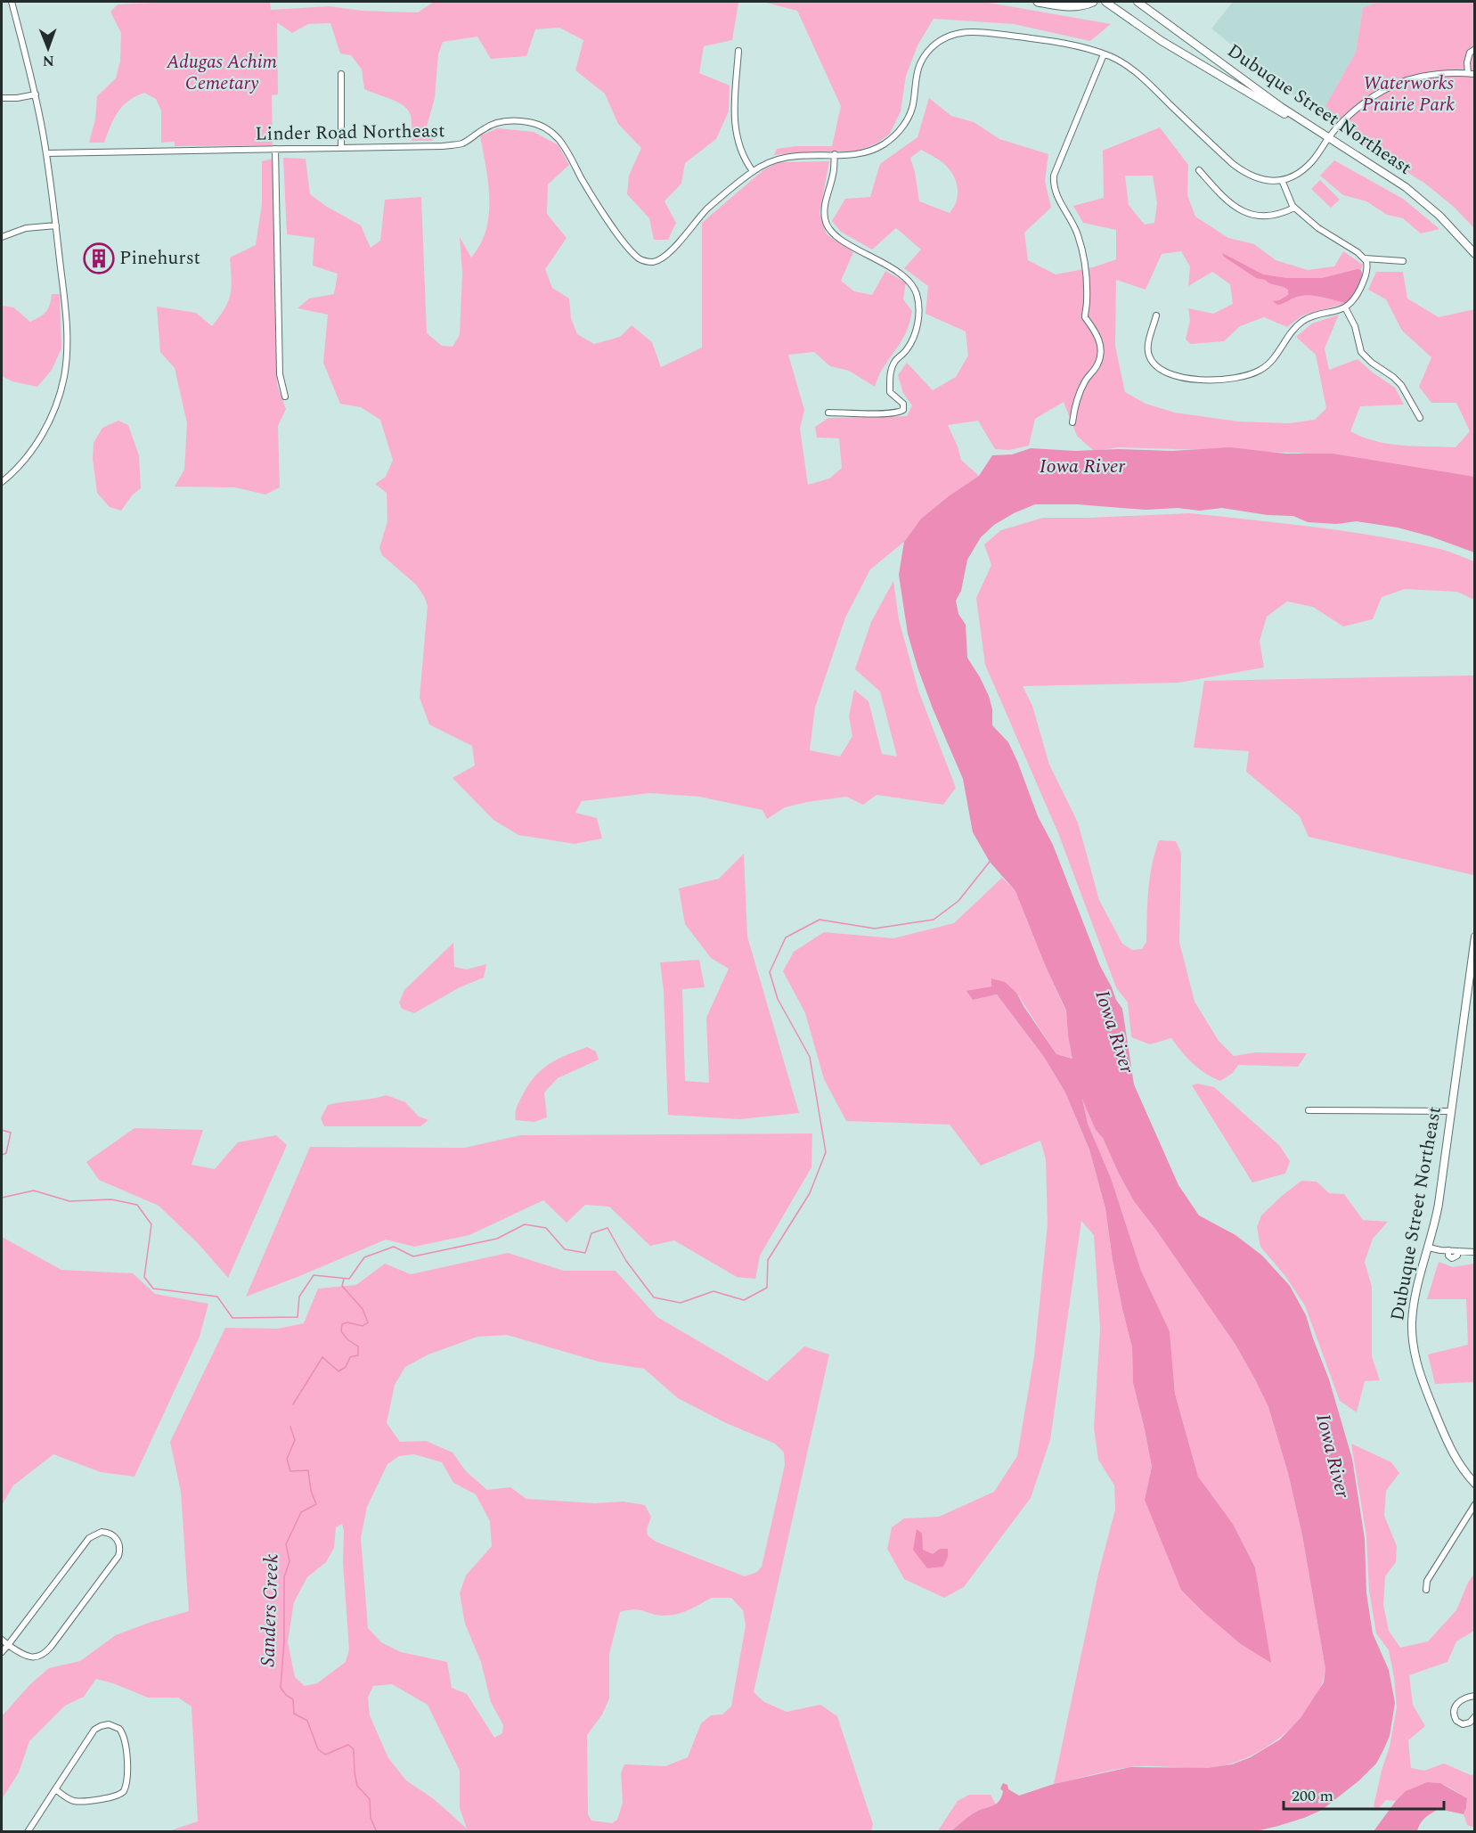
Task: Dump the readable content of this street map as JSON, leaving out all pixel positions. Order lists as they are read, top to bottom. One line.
{"streets":{"main road":["Dubuque Street Northeast"],"street":["Linder Road Northeast"]},"water":["Iowa River","Sanders Creek"],"parks":["Adugas Achim Cemetary","Waterworks Prairie Park"],"places":{"building":["Pinehurst"]},"scale_bar":"200 m","north":"bottom"}
